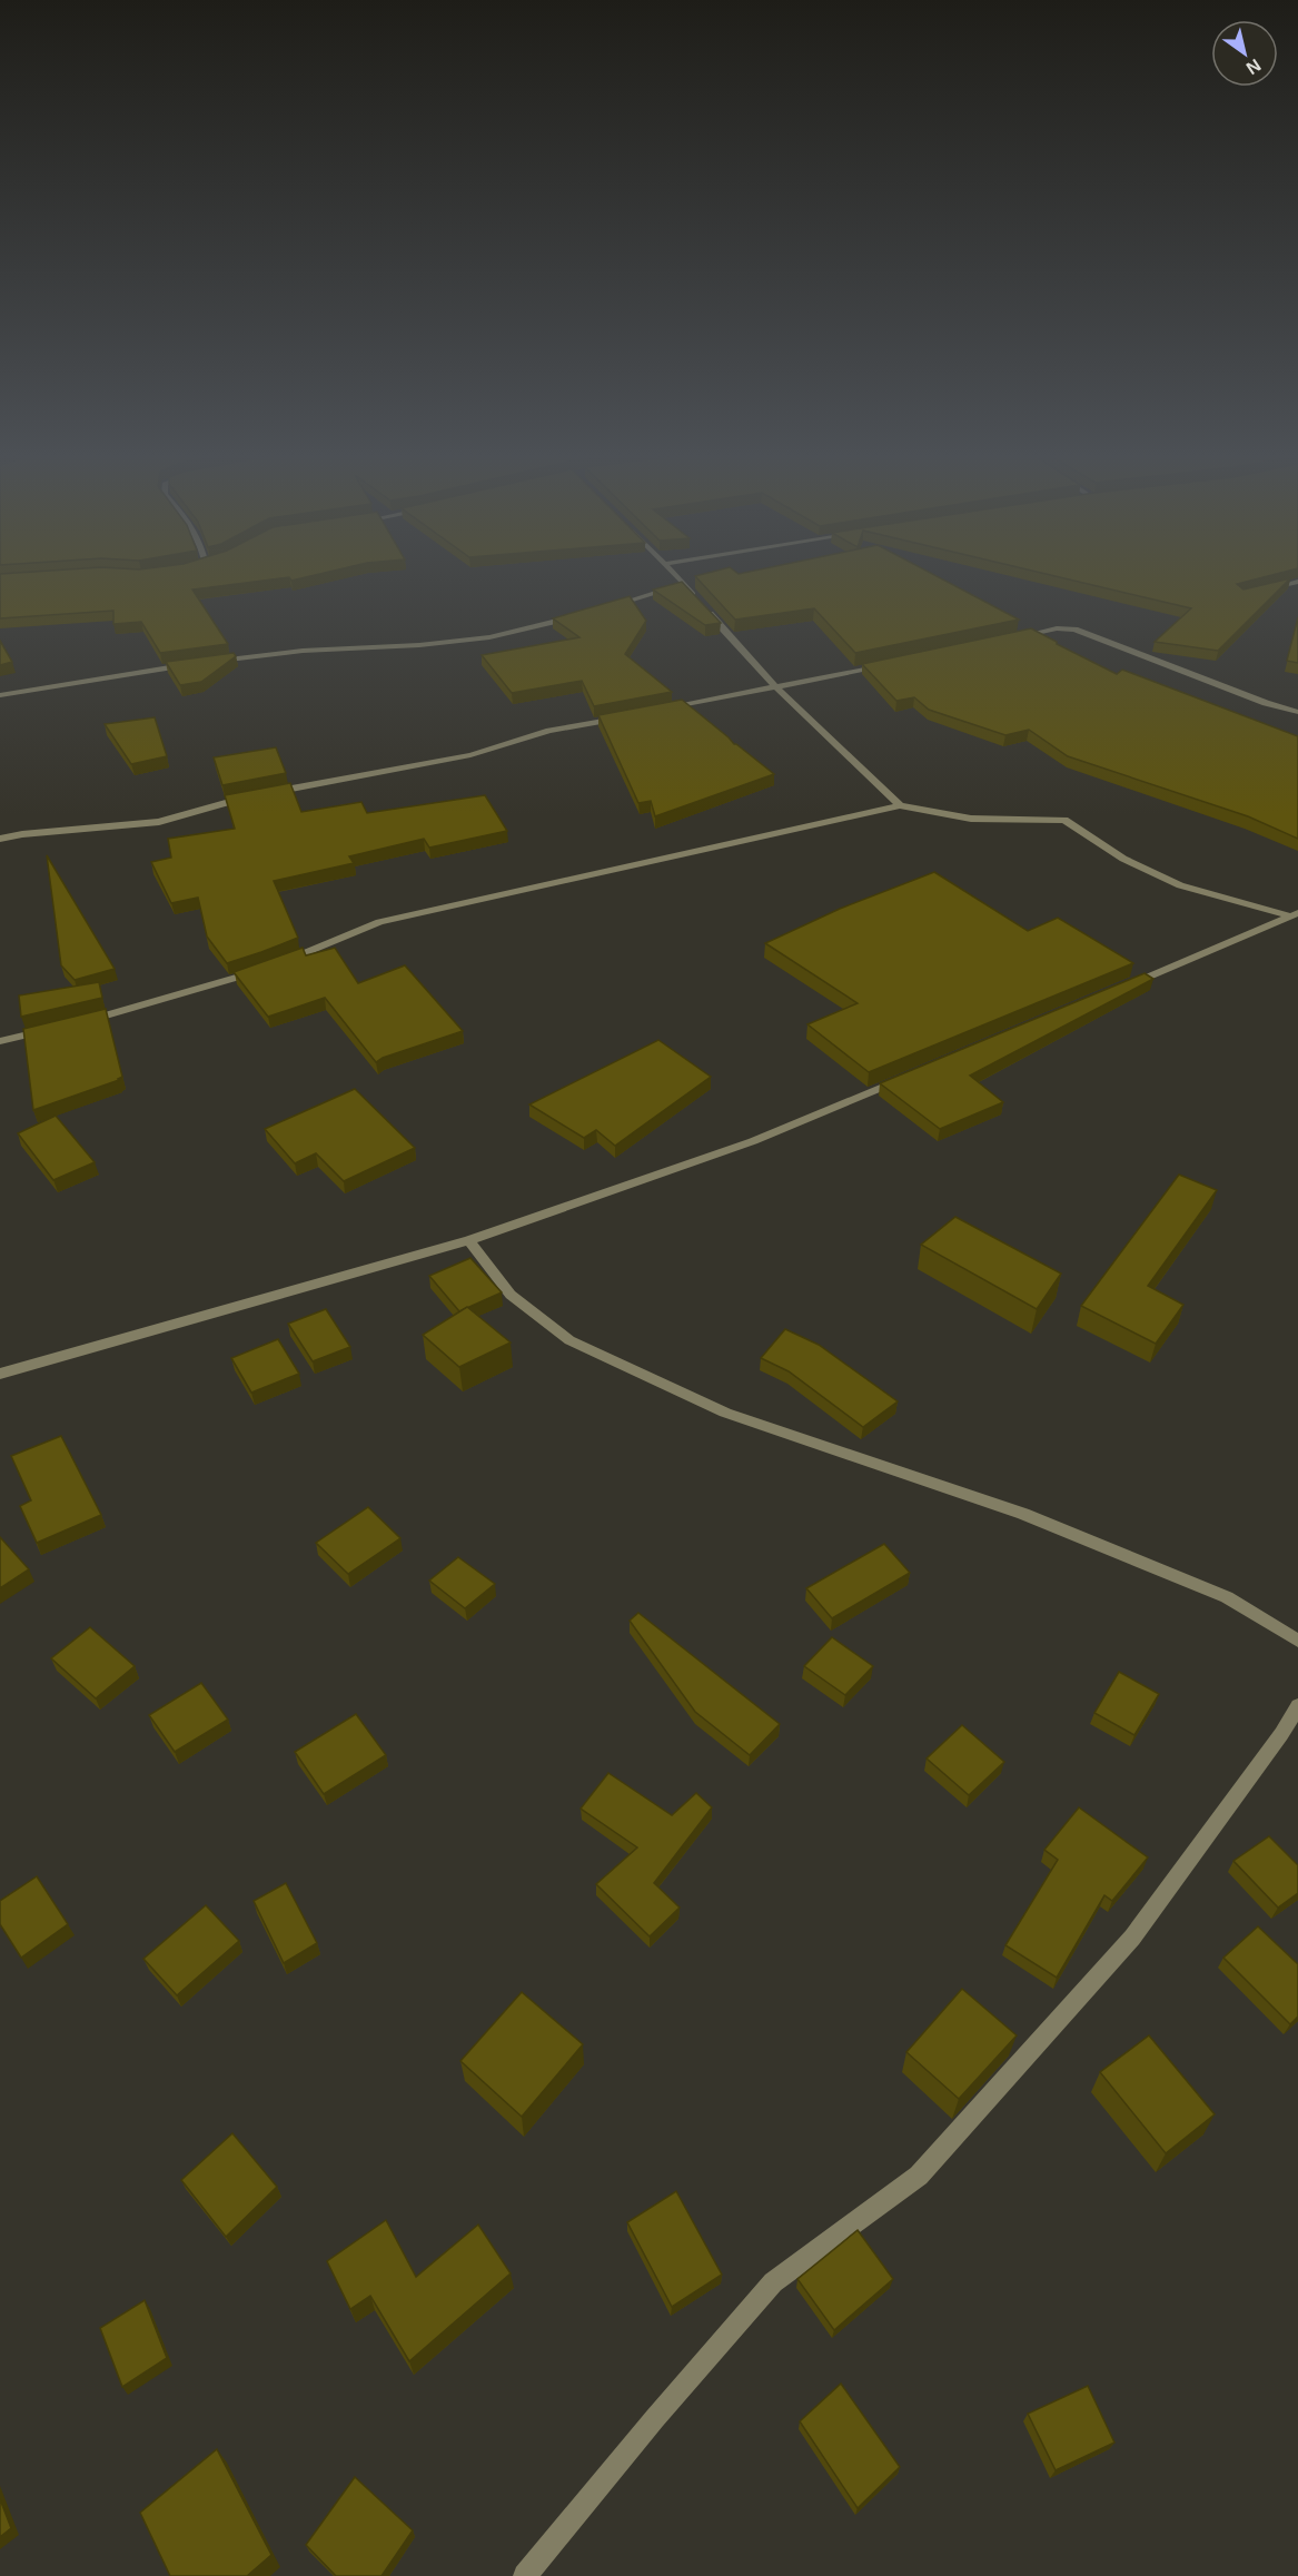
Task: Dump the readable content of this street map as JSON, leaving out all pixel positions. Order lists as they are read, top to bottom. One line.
{"north":"bottom right"}
